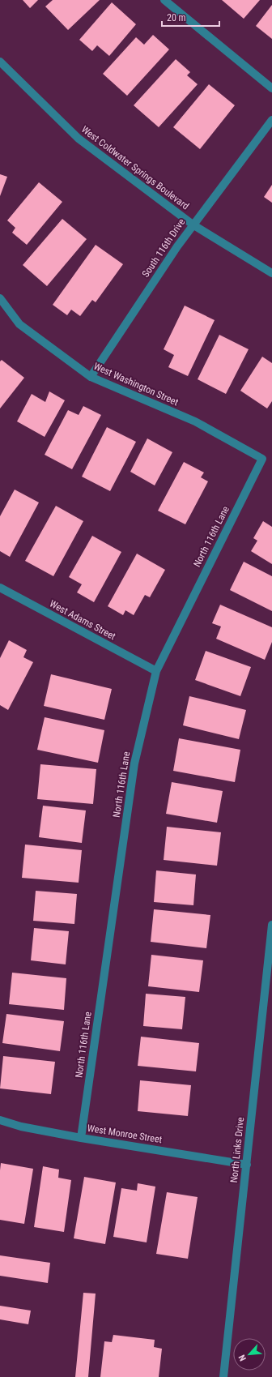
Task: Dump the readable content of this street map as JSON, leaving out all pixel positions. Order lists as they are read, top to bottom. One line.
{"streets":{"street":["West Coldwater Springs Boulevard","South 116th Drive","West Washington Street","North 116th Lane","West Adams Street","West Monroe Street","North Links Drive"]},"crossings":[["West Coldwater Springs Boulevard","South 116th Drive"],["South 116th Drive","West Washington Street"],["West Washington Street","North 116th Lane"],["North 116th Lane","West Adams Street"],["North 116th Lane","West Monroe Street"],["West Monroe Street","North Links Drive"]],"scale_bar":"20 m","north":"bottom left"}
